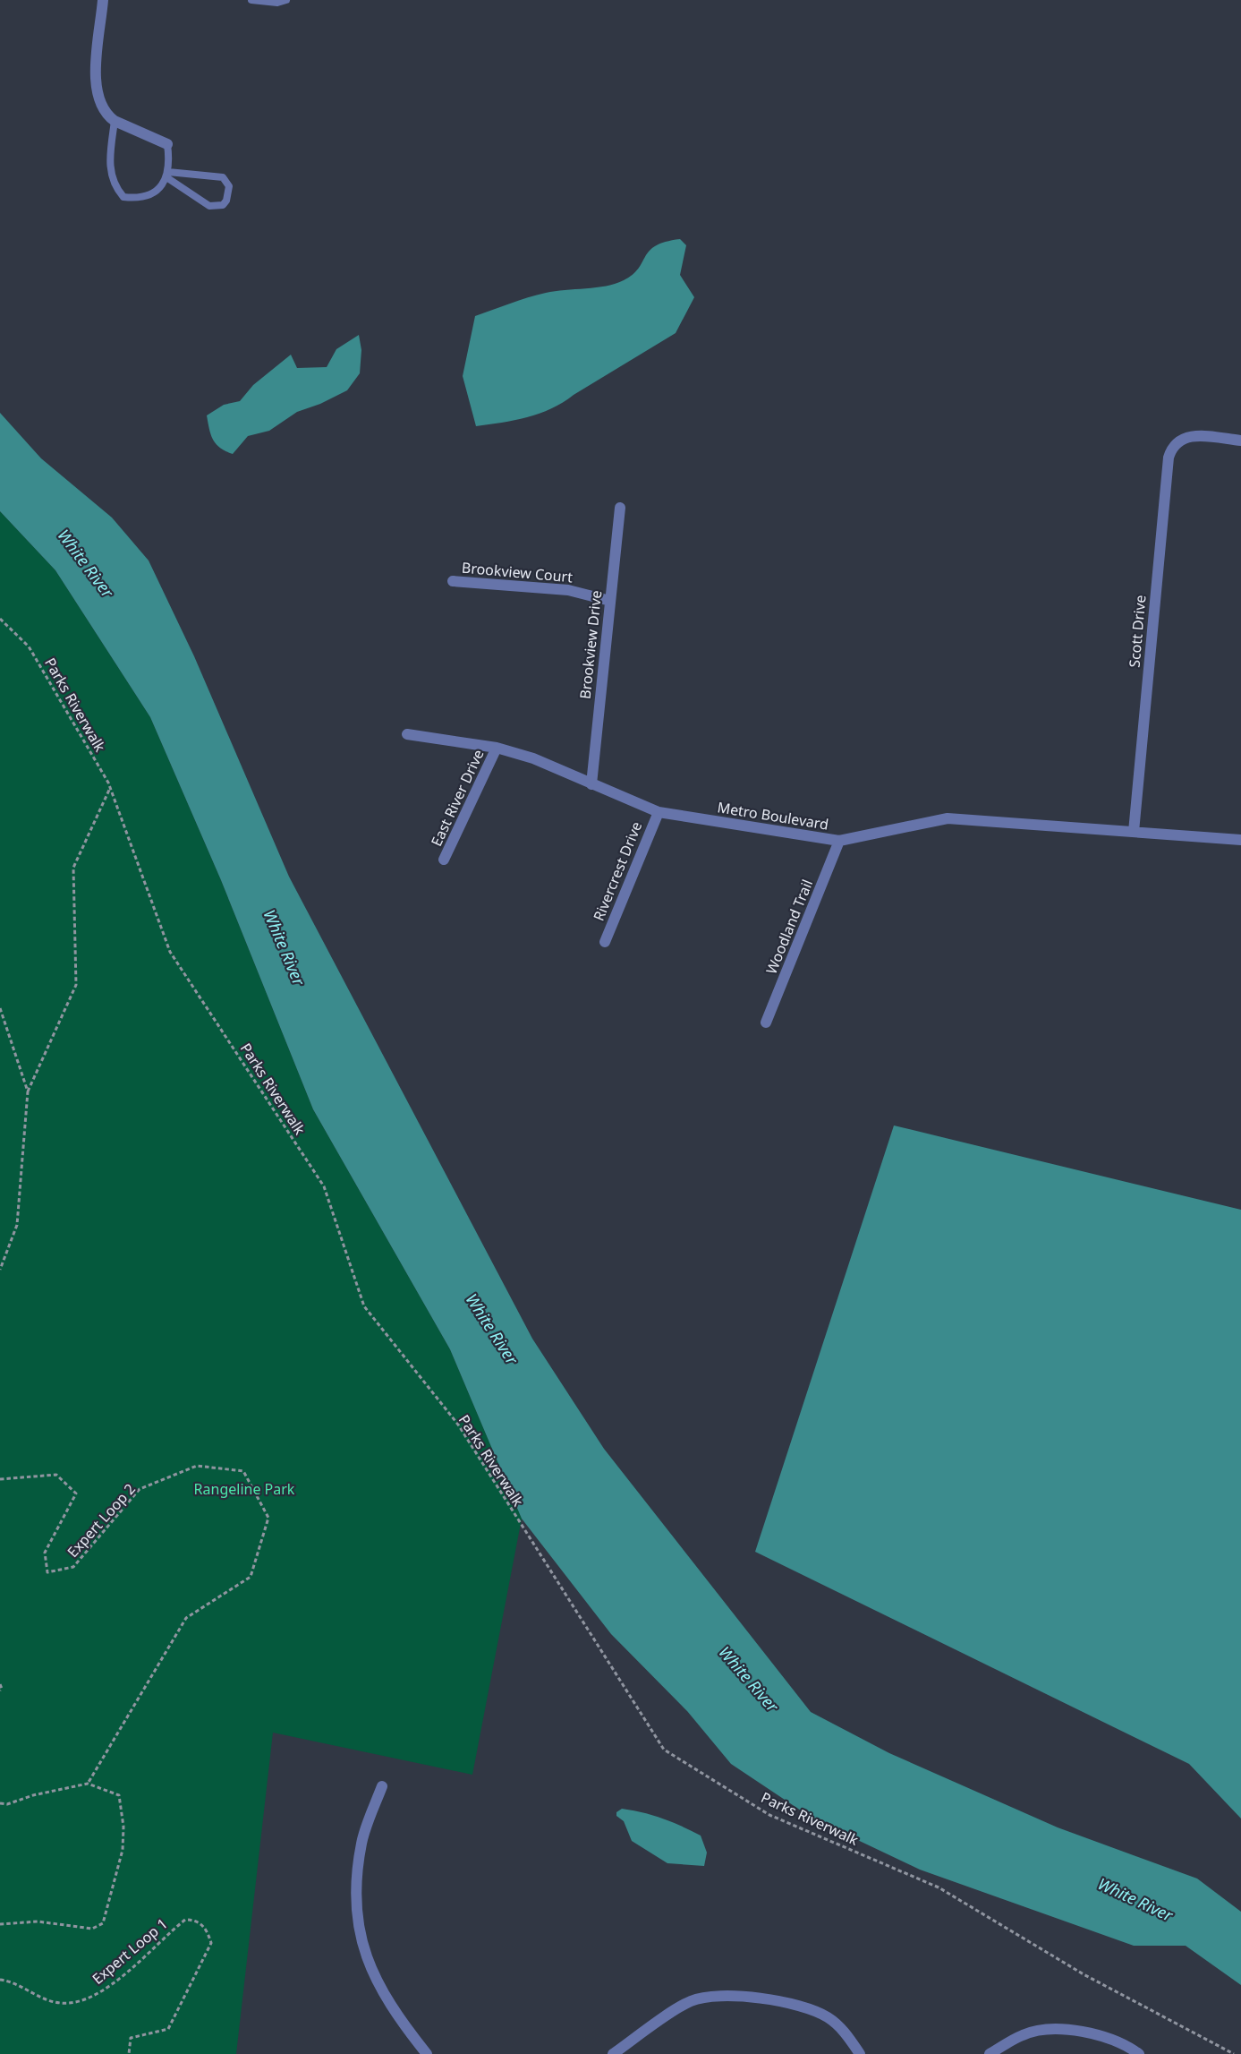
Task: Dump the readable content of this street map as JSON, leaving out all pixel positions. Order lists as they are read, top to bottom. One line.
{"streets":{"street":["Brookview Court","Scott Drive","Brookview Drive","East River Drive","Metro Boulevard","Rivercrest Drive","Woodland Trail"],"path":["Parks Riverwalk","Expert Loop 2","Expert Loop 1"]},"crossings":[["Brookview Court","Brookview Drive"],["Scott Drive","Metro Boulevard"],["Brookview Drive","Metro Boulevard"],["East River Drive","Metro Boulevard"],["Metro Boulevard","Rivercrest Drive"],["Metro Boulevard","Woodland Trail"]],"water":["White River"],"parks":["Rangeline Park"]}
